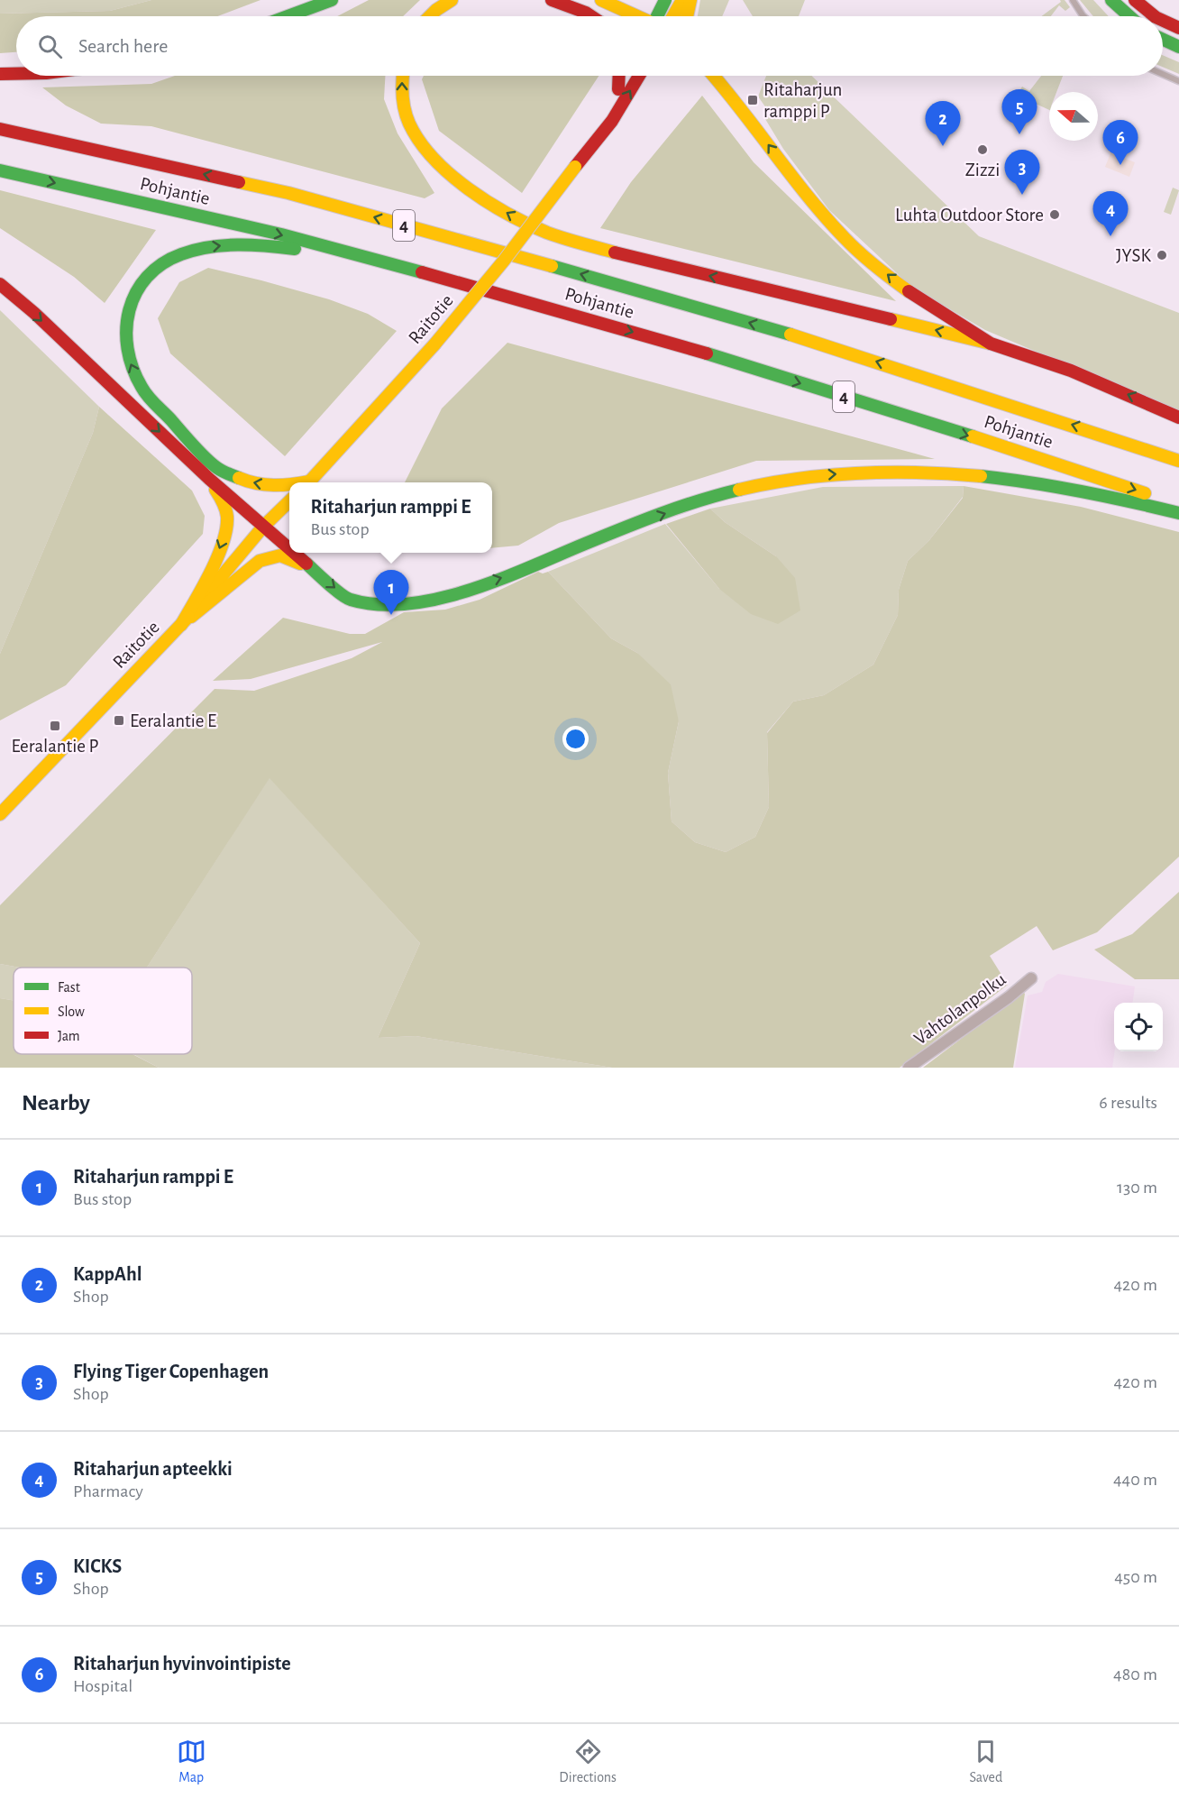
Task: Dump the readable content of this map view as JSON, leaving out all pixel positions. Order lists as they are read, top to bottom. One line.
{"streets":{"main road":["Pohjantie","4","Raitotie"],"street":["Vahtolanpolku"]},"places":{"transit":["Ritaharjun ramppi P","Eeralantie E","Eeralantie P"],"other":["Zizzi","Luhta Outdoor Store","JYSK"]},"legend":["Fast","Slow","Jam"],"north":"left","page":{"search":"Search here","pins":["5","2","6","3","4","1"],"popup":["Ritaharjun ramppi E","Bus stop"],"heading":["Nearby","6 results"],"list":[{"mark":"1","name":"Ritaharjun ramppi E","note":"Bus stop","value":"130 m"},{"mark":"2","name":"KappAhl","note":"Shop","value":"420 m"},{"mark":"3","name":"Flying Tiger Copenhagen","note":"Shop","value":"420 m"},{"mark":"4","name":"Ritaharjun apteekki","note":"Pharmacy","value":"440 m"},{"mark":"5","name":"KICKS","note":"Shop","value":"450 m"},{"mark":"6","name":"Ritaharjun hyvinvointipiste","note":"Hospital","value":"480 m"}],"nav":["Map","Directions","Saved"]}}
